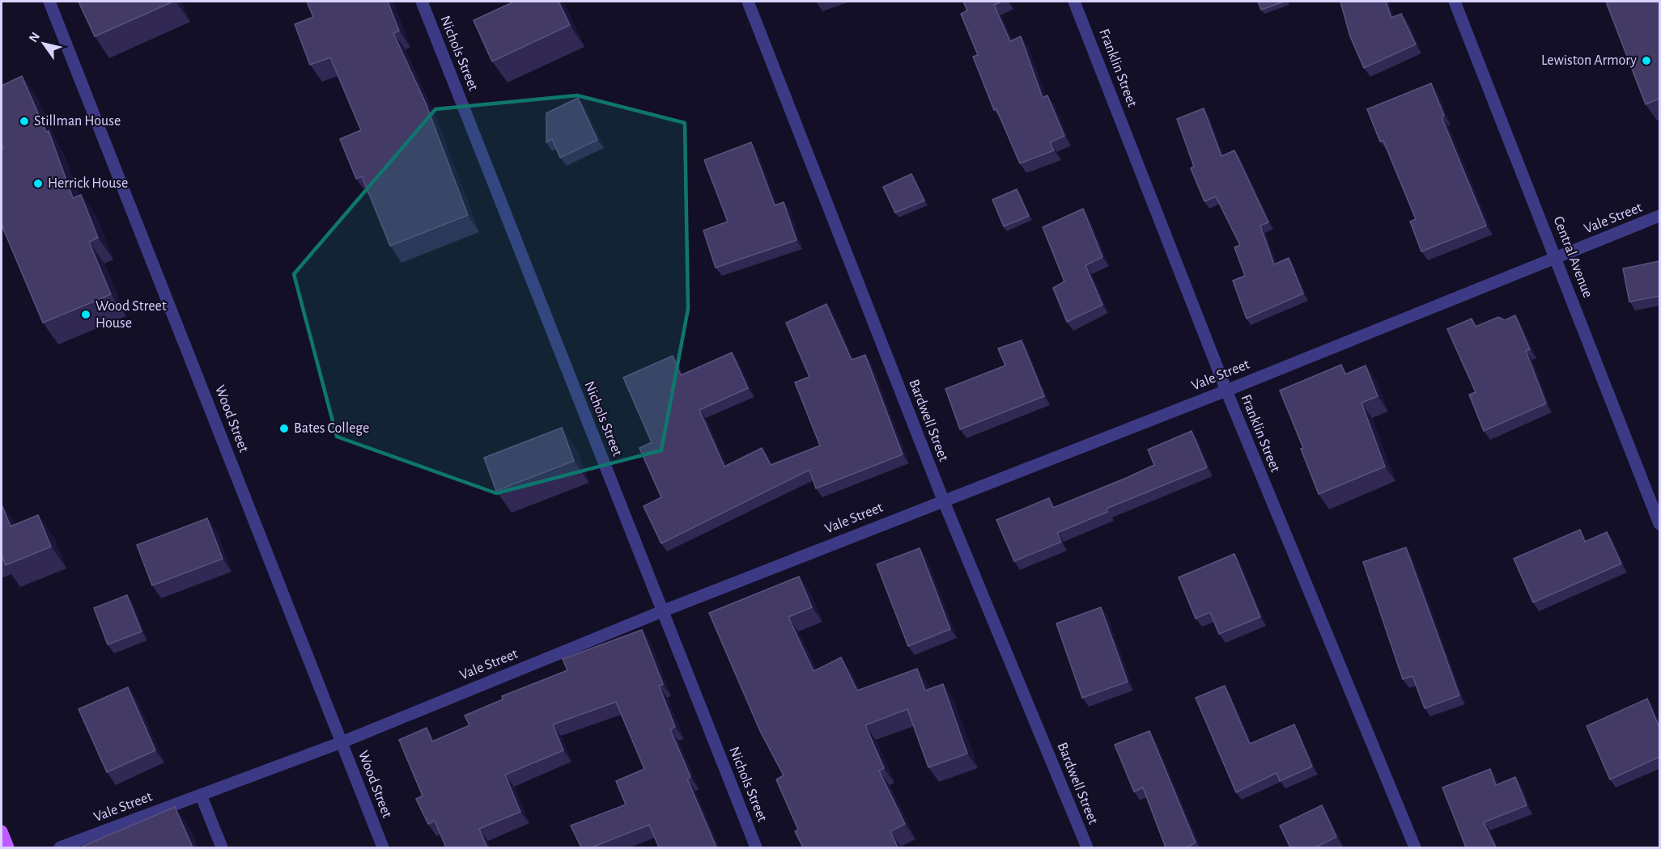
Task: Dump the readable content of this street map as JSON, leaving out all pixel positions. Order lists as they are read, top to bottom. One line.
{"streets":{"street":["Nichols Street","Franklin Street","Vale Street","Central Avenue","Wood Street","Bardwell Street"]},"crossings":[["Nichols Street","Vale Street"],["Franklin Street","Vale Street"],["Vale Street","Central Avenue"],["Vale Street","Wood Street"],["Vale Street","Bardwell Street"]],"places":["Lewiston Armory","Stillman House","Herrick House","Wood Street House","Bates College"],"north":"top left"}
